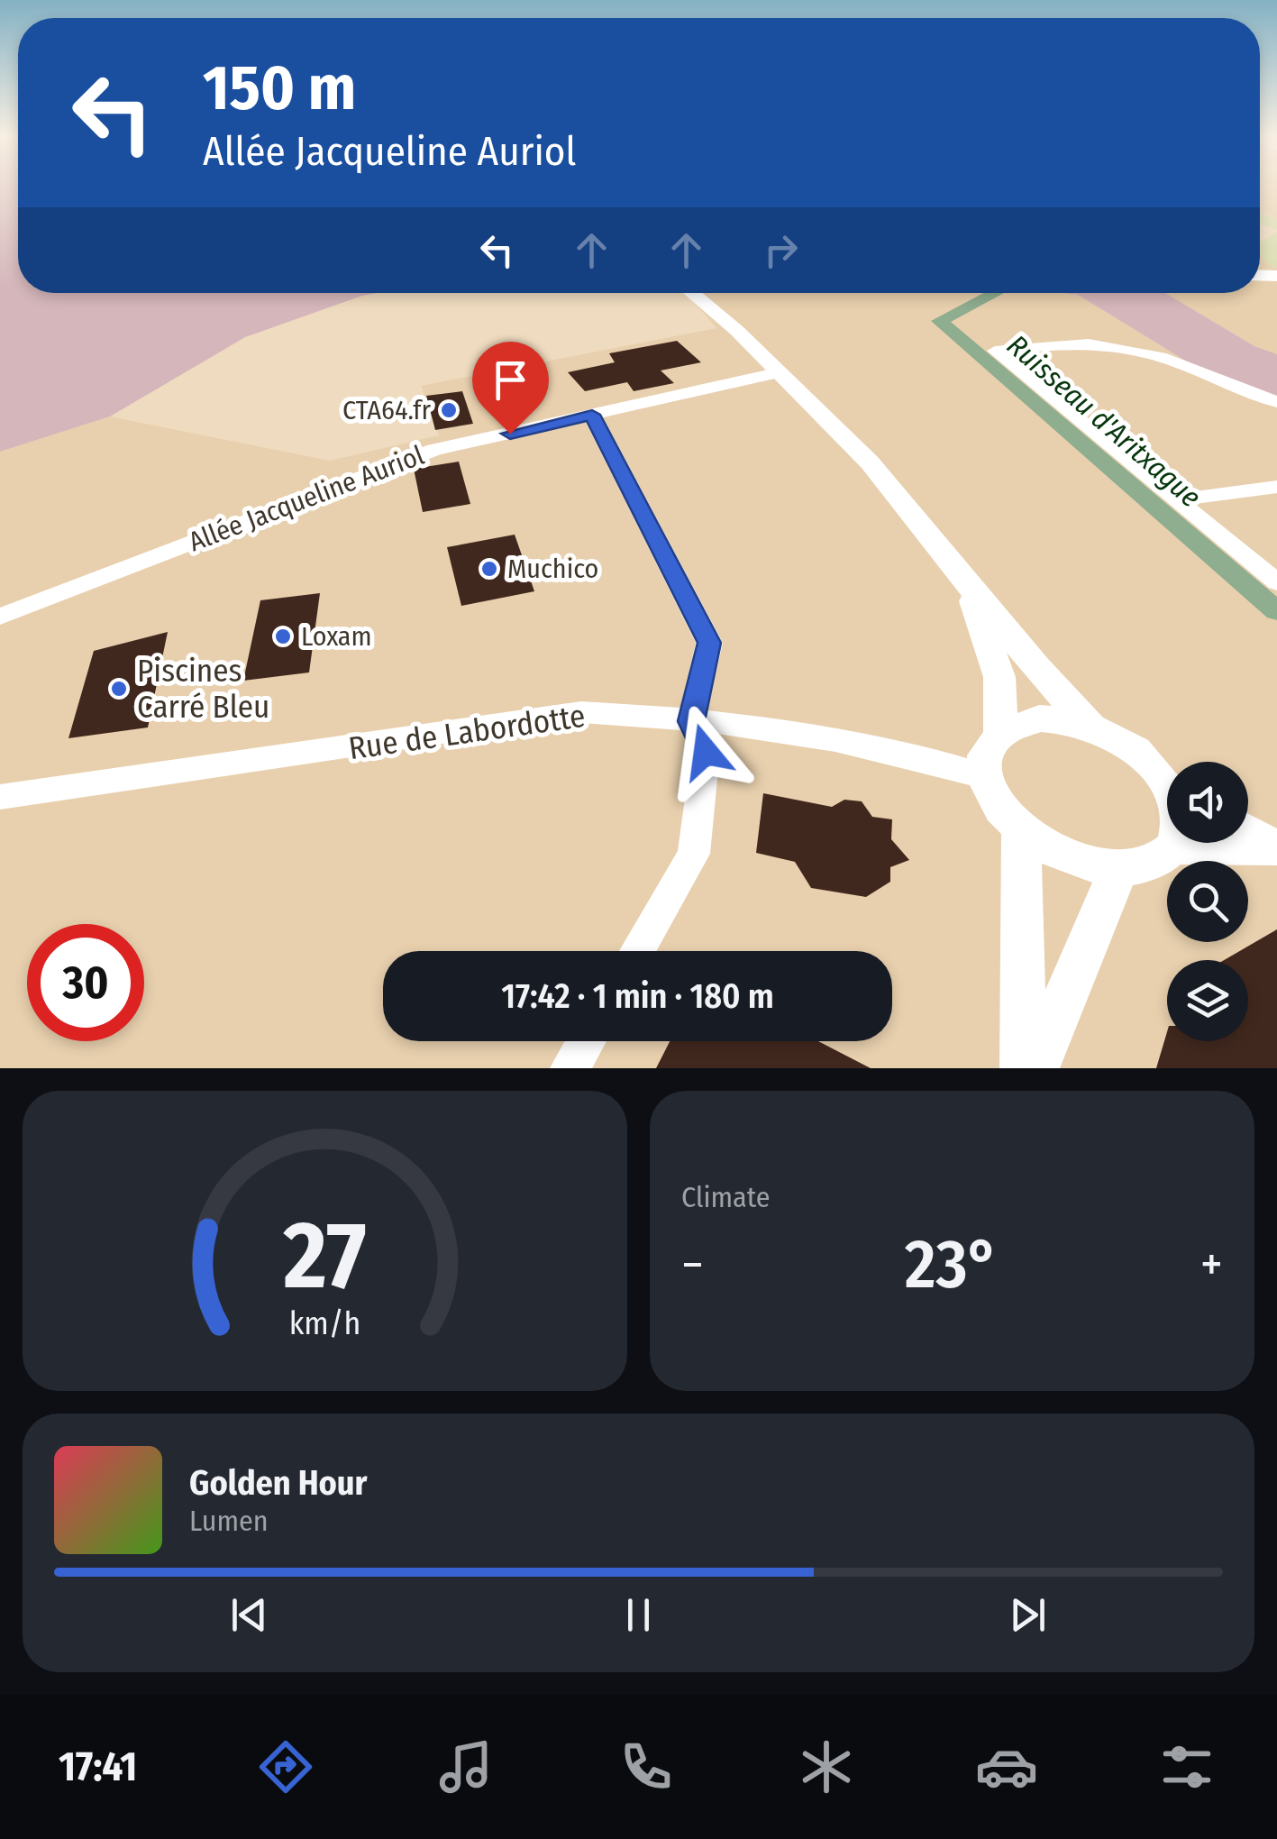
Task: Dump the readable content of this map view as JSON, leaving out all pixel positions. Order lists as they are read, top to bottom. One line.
{"streets":{"street":["Allée Jacqueline Auriol","Rue de Labordotte"]},"water":["Ruisseau d'Aritxague"],"places":["CTA64.fr","Muchico","Loxam","Piscines Carré Bleu"],"page":{"turn":["150 m","Allée Jacqueline Auriol"],"limit":"30","trip":"17:42 · 1 min · 180 m","tile":"Climate","heat":["−","23°","+"],"song":["Golden Hour","Lumen"],"tabs":"17:41","gauge":["27","km/h"]}}
